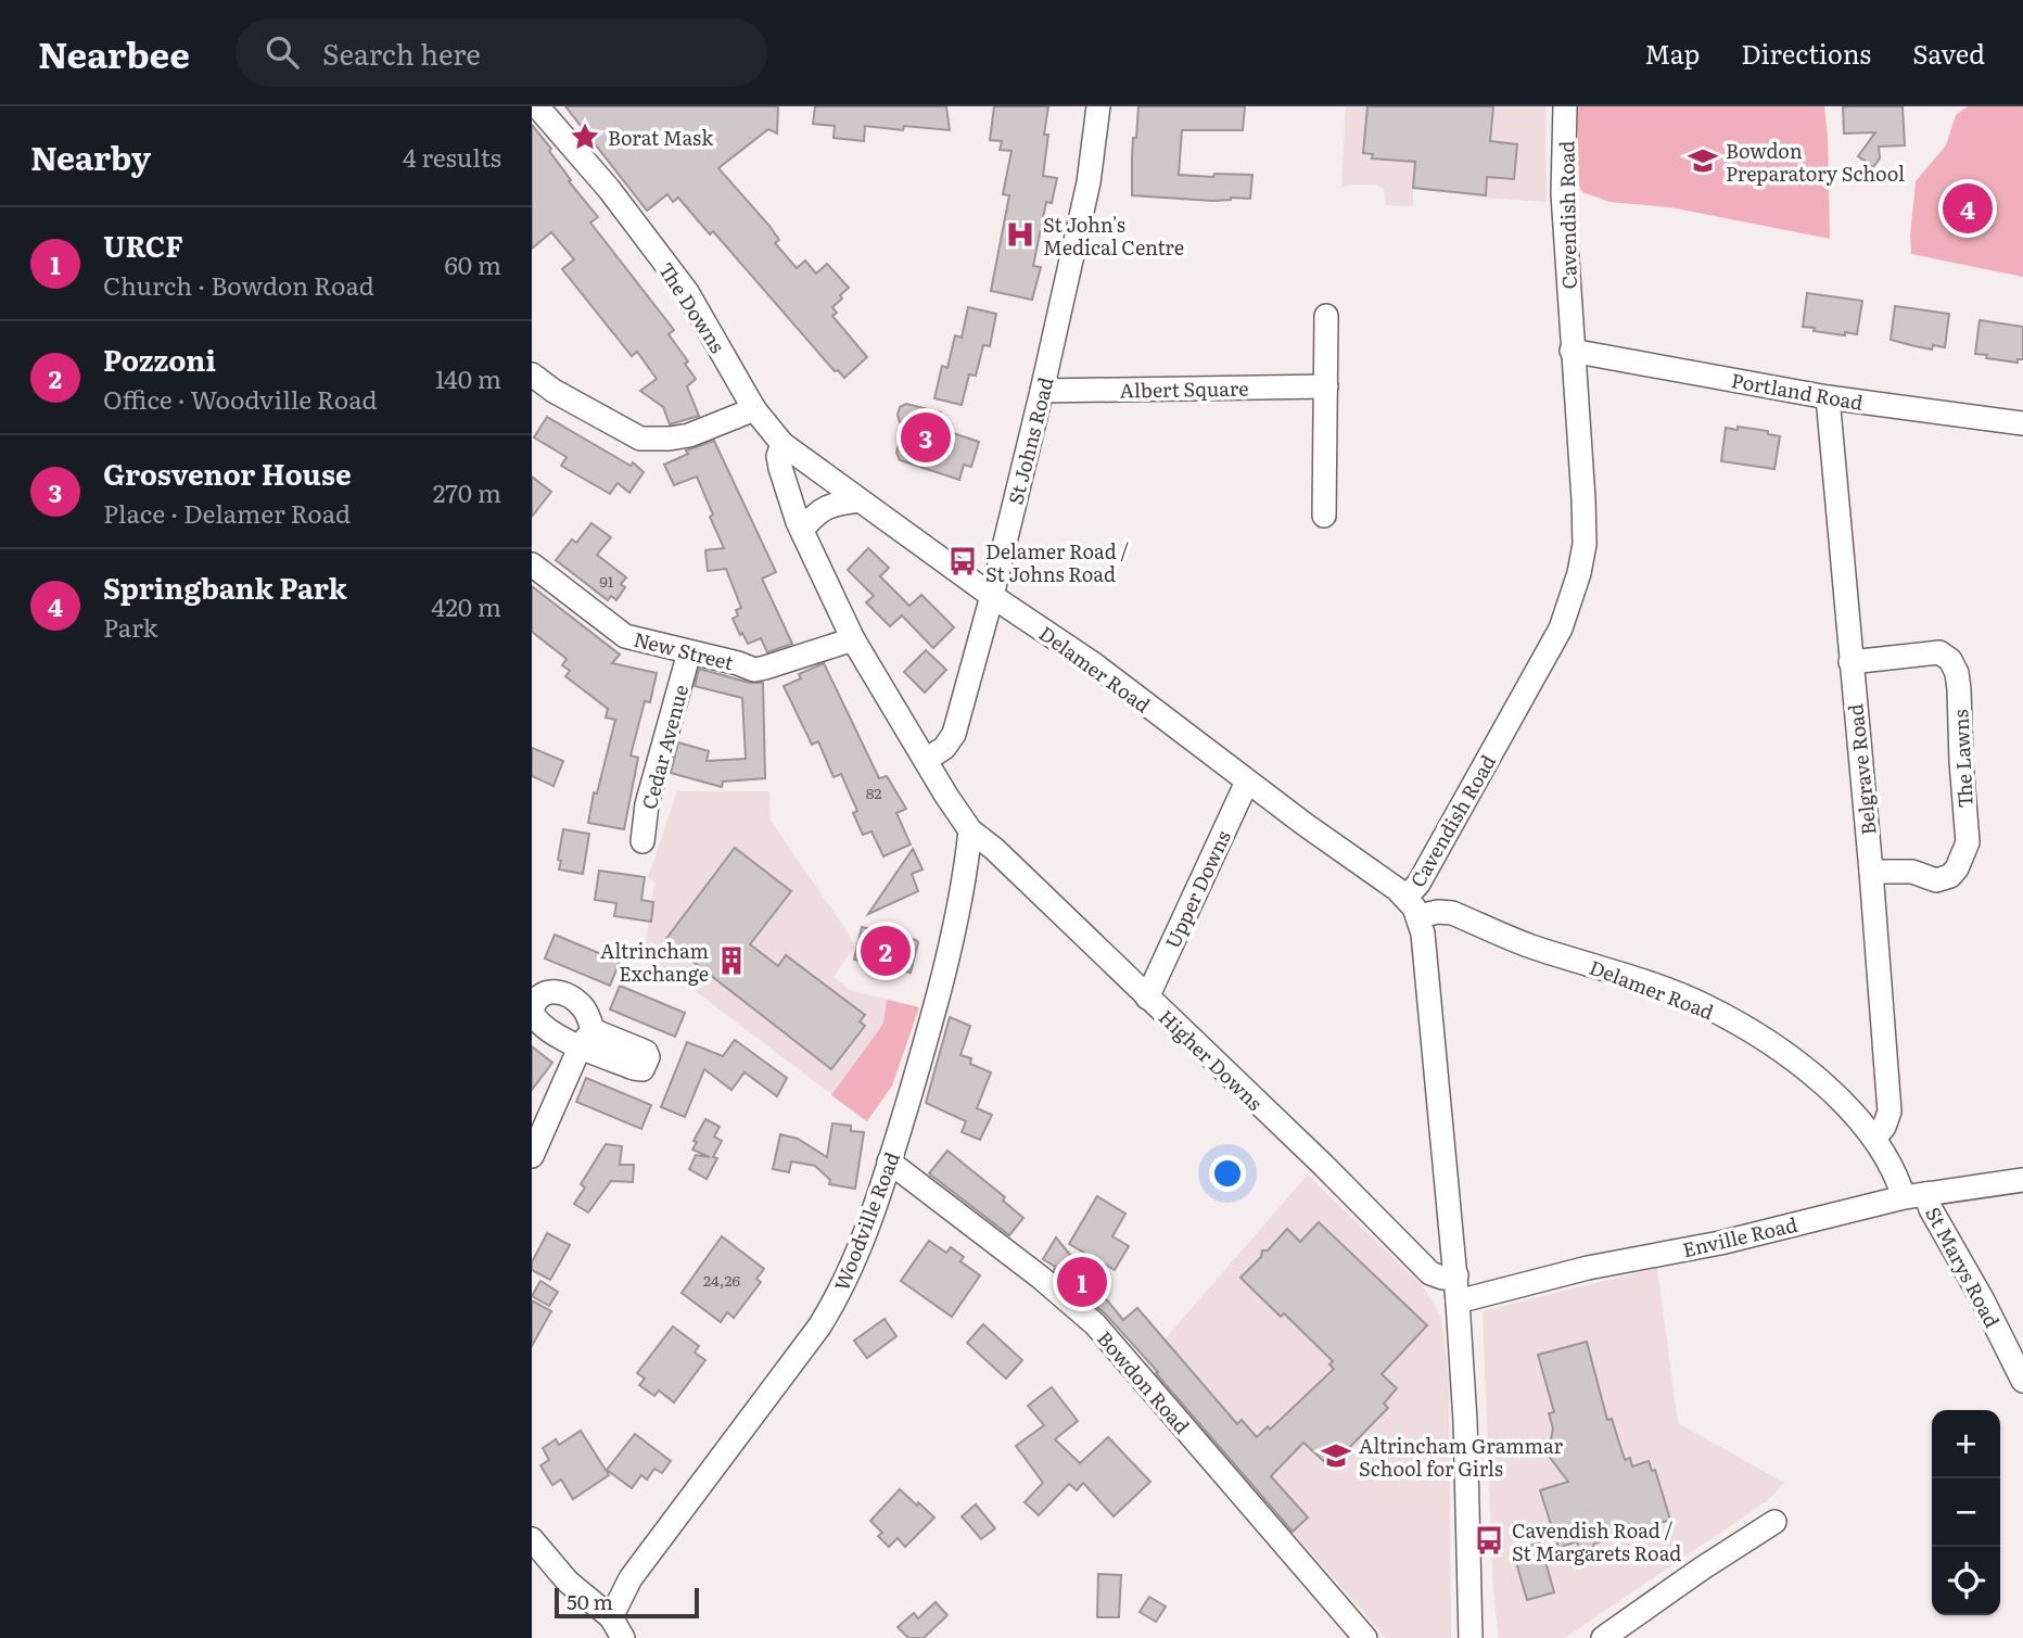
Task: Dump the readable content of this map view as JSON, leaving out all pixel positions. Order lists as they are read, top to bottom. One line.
{"streets":{"street":["Cavendish Road","The Downs","Albert Square","Portland Road","St Johns Road","New Street","Delamer Road","Cedar Avenue","The Lawns","Belgrave Road","Upper Downs","Higher Downs","Woodville Road","Enville Road","St Marys Road","Bowdon Road"]},"crossings":[["Cavendish Road","Portland Road"],["Cavendish Road","Delamer Road"],["Cavendish Road","Higher Downs"],["Cavendish Road","Enville Road"],["The Downs","Delamer Road"],["Albert Square","St Johns Road"],["Portland Road","Belgrave Road"],["St Johns Road","Delamer Road"],["New Street","Cedar Avenue"],["Delamer Road","Belgrave Road"],["Delamer Road","Upper Downs"],["Delamer Road","Enville Road"],["Delamer Road","St Marys Road"],["The Lawns","Belgrave Road"],["Upper Downs","Higher Downs"],["Higher Downs","Woodville Road"],["Woodville Road","Bowdon Road"],["Enville Road","St Marys Road"]],"places":{"place":["Borat Mask"],"school or university":["Bowdon Preparatory School","Altrincham Grammar School for Girls"],"hospital":["St John's Medical Centre"],"bus stop":["Delamer Road / St Johns Road","Cavendish Road / St Margarets Road"],"building":["Altrincham Exchange"]},"house_numbers":["91","82","24,26"],"scale_bar":"50 m","page":{"header":"Nearbee","search":"Search here","nav":["Map","Directions","Saved"],"heading":["Nearby","4 results"],"pins":["4","3","2","1"],"list":[{"mark":"1","name":"URCF","note":"Church · Bowdon Road","value":"60 m"},{"mark":"2","name":"Pozzoni","note":"Office · Woodville Road","value":"140 m"},{"mark":"3","name":"Grosvenor House","note":"Place · Delamer Road","value":"270 m"},{"mark":"4","name":"Springbank Park","note":"Park","value":"420 m"}],"map_buttons":["+","−"],"scale":"50 m"}}
